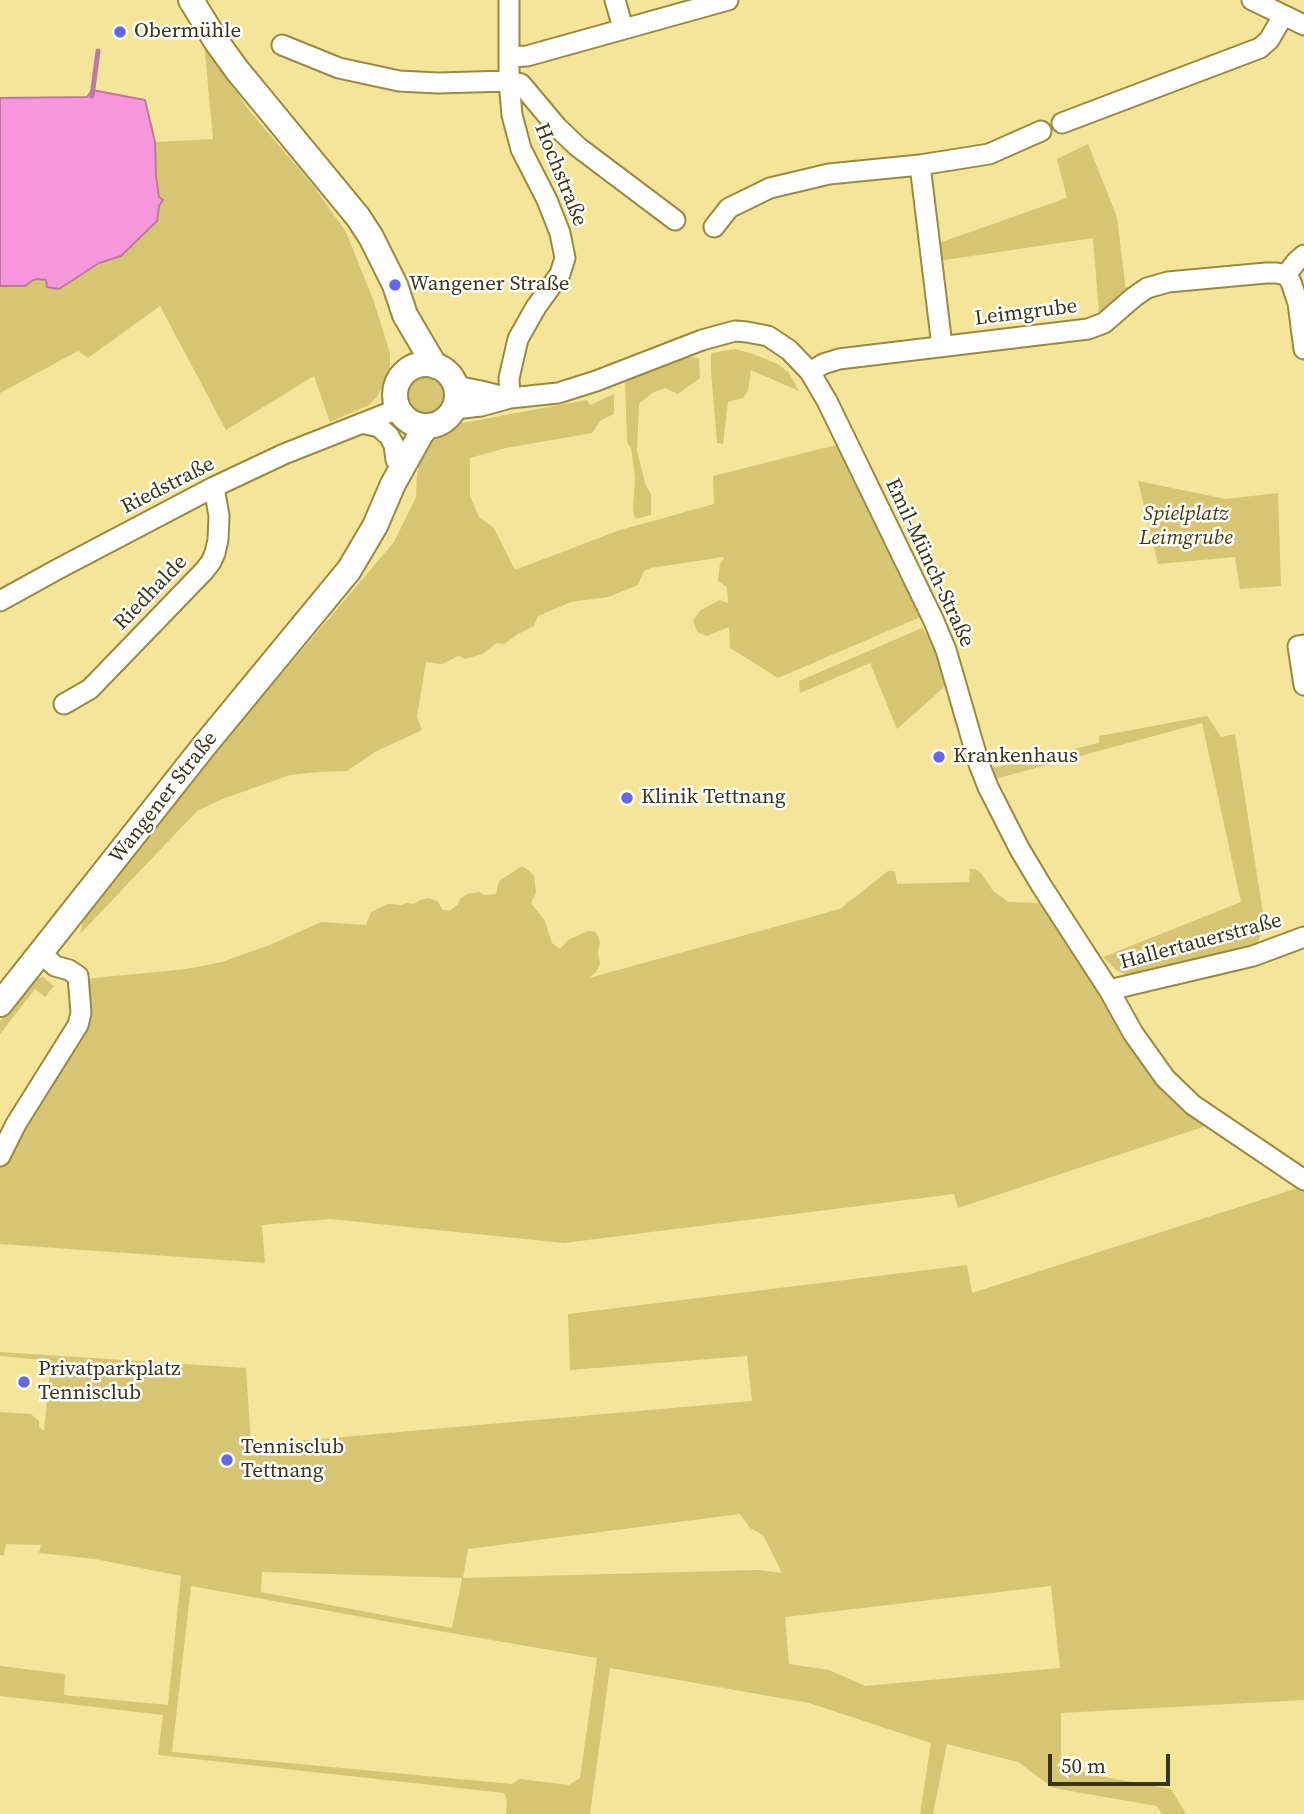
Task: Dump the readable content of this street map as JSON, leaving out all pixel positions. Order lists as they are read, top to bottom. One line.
{"streets":{"main road":["Wangener Straße"],"street":["Hochstraße","Leimgrube","Riedstraße","Emil-Münch-Straße","Riedhalde","Hallertauerstraße"]},"crossings":[["Hochstraße","Emil-Münch-Straße"],["Leimgrube","Emil-Münch-Straße"],["Riedstraße","Emil-Münch-Straße"],["Riedstraße","Riedhalde"],["Riedstraße","Wangener Straße"],["Emil-Münch-Straße","Wangener Straße"],["Emil-Münch-Straße","Hallertauerstraße"]],"parks":["Spielplatz Leimgrube"],"places":["Obermühle","Wangener Straße","Krankenhaus","Klinik Tettnang","Privatparkplatz Tennisclub","Tennisclub Tettnang"],"scale_bar":"50 m"}
